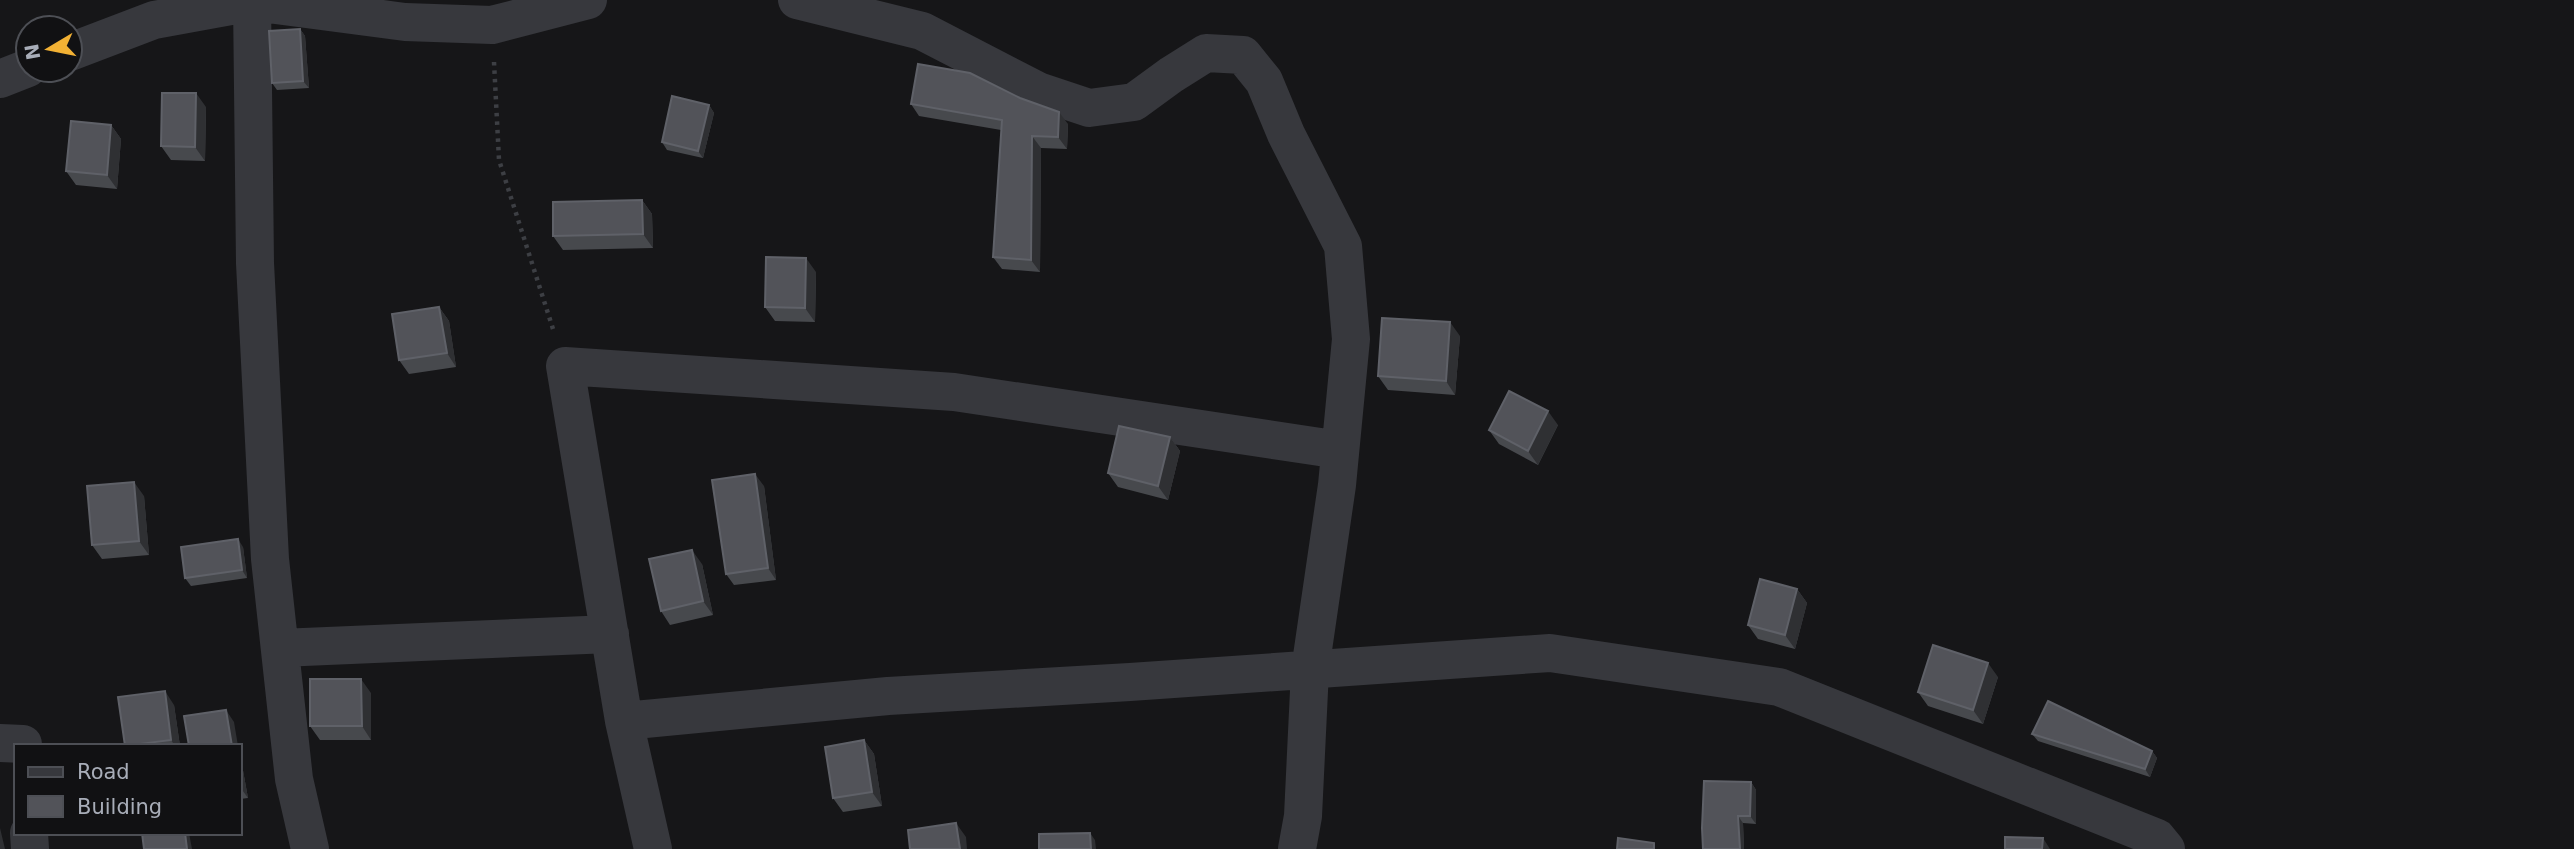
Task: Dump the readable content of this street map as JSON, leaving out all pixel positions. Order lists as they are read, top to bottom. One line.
{"legend":["Road","Building"],"north":"left"}
